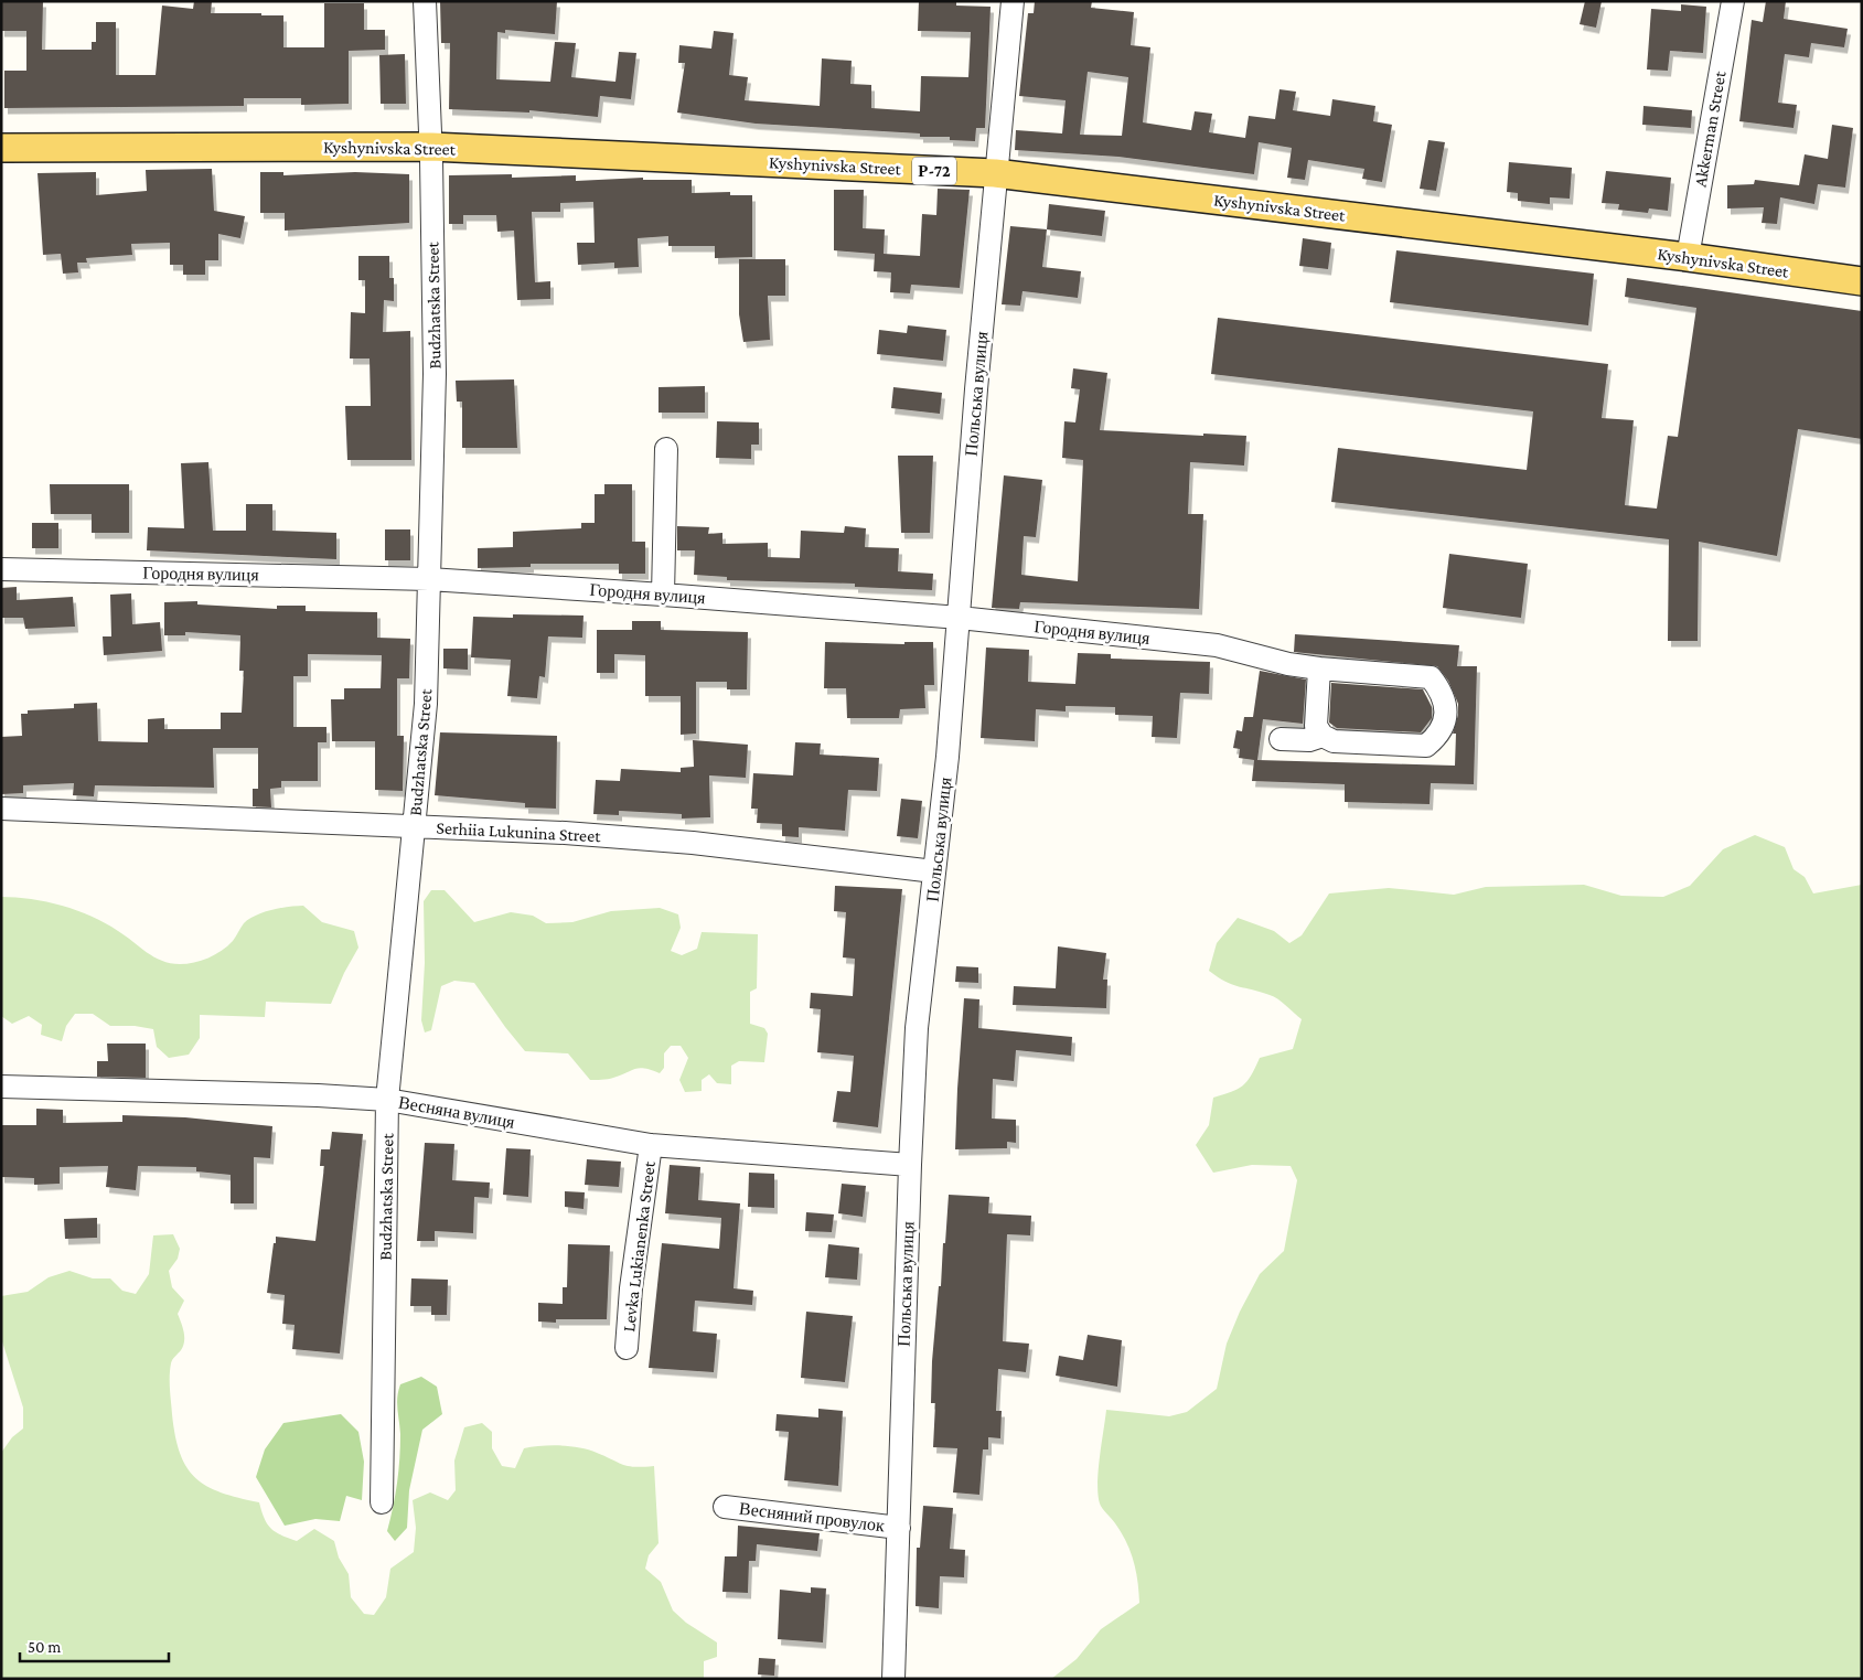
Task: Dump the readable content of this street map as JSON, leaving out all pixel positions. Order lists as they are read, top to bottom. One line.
{"streets":{"main road":["Kyshynivska Street","Р-72"],"street":["Akkerman Street","Budzhatska Street","Польська вулиця","Городня вулиця","Serhiia Lukunina Street","Весняна вулиця","Levka Lukianenka Street","Весняний провулок"]},"crossings":[["Akkerman Street","Kyshynivska Street"],["Kyshynivska Street","Budzhatska Street"],["Kyshynivska Street","Польська вулиця"],["Budzhatska Street","Городня вулиця"],["Budzhatska Street","Serhiia Lukunina Street"],["Budzhatska Street","Весняна вулиця"],["Польська вулиця","Городня вулиця"],["Польська вулиця","Serhiia Lukunina Street"],["Польська вулиця","Весняна вулиця"],["Польська вулиця","Весняний провулок"],["Весняна вулиця","Levka Lukianenka Street"]],"scale_bar":"50 m"}
